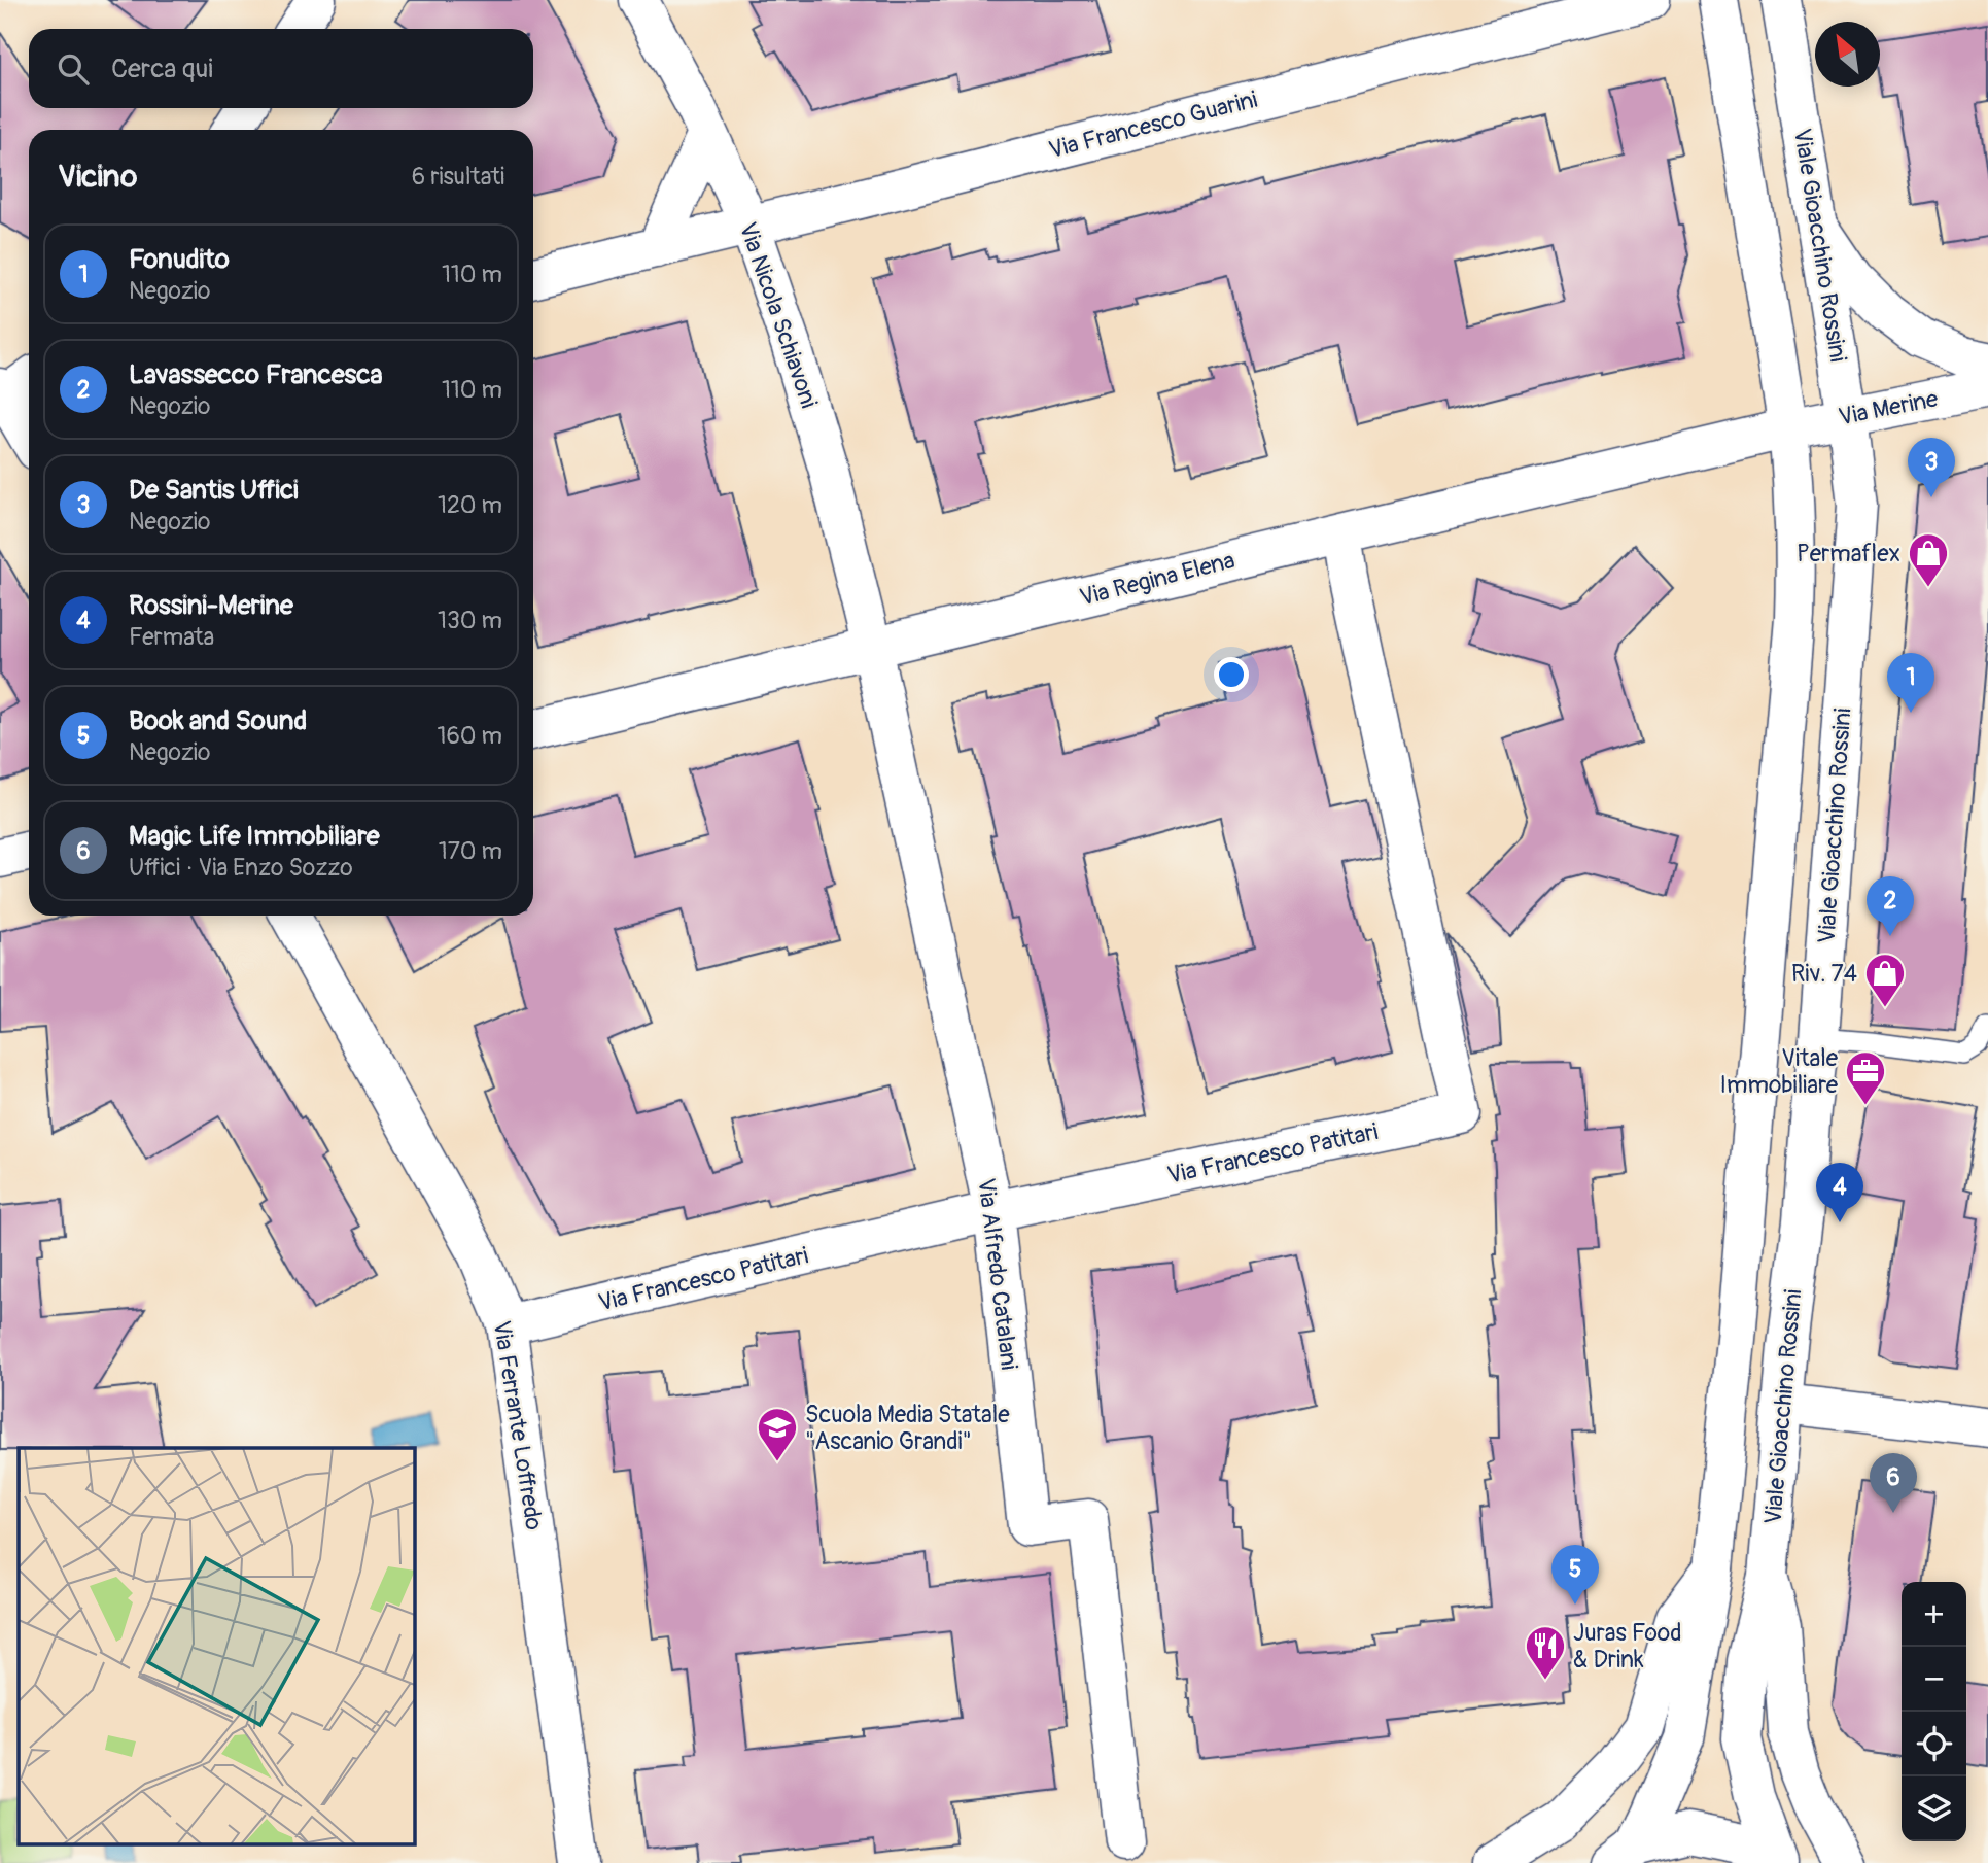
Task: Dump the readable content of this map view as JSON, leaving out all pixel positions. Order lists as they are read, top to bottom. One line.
{"streets":{"main road":["Via Francesco Guarini","Viale Gioacchino Rossini","Via Nicola Schiavoni","Via Merine","Via Regina Elena","Via Francesco Patitari","Via Alfredo Catalani","Via Ferrante Loffredo"]},"crossings":[["Via Francesco Guarini","Via Nicola Schiavoni"],["Viale Gioacchino Rossini","Via Merine"],["Via Nicola Schiavoni","Via Regina Elena"],["Via Nicola Schiavoni","Via Alfredo Catalani"],["Via Merine","Via Regina Elena"],["Via Regina Elena","Via Francesco Patitari"],["Via Regina Elena","Via Alfredo Catalani"],["Via Francesco Patitari","Via Alfredo Catalani"],["Via Francesco Patitari","Via Ferrante Loffredo"]],"places":{"shop":["Permaflex","Riv. 74"],"office":["Vitale Immobiliare"],"school or university":["Scuola Media Statale \"Ascanio Grandi\""],"restaurant":["Juras Food & Drink"]},"north":"top left","page":{"search":"Cerca qui","heading":["Vicino","6 risultati"],"list":[{"mark":"1","name":"Fonudito","note":"Negozio","value":"110 m"},{"mark":"2","name":"Lavassecco Francesca","note":"Negozio","value":"110 m"},{"mark":"3","name":"De Santis Uffici","note":"Negozio","value":"120 m"},{"mark":"4","name":"Rossini-Merine","note":"Fermata","value":"130 m"},{"mark":"5","name":"Book and Sound","note":"Negozio","value":"160 m"},{"mark":"6","name":"Magic Life Immobiliare","note":"Uffici · Via Enzo Sozzo","value":"170 m"}],"pins":["3","1","2","4","6","5"],"map_buttons":["+","−"]}}
